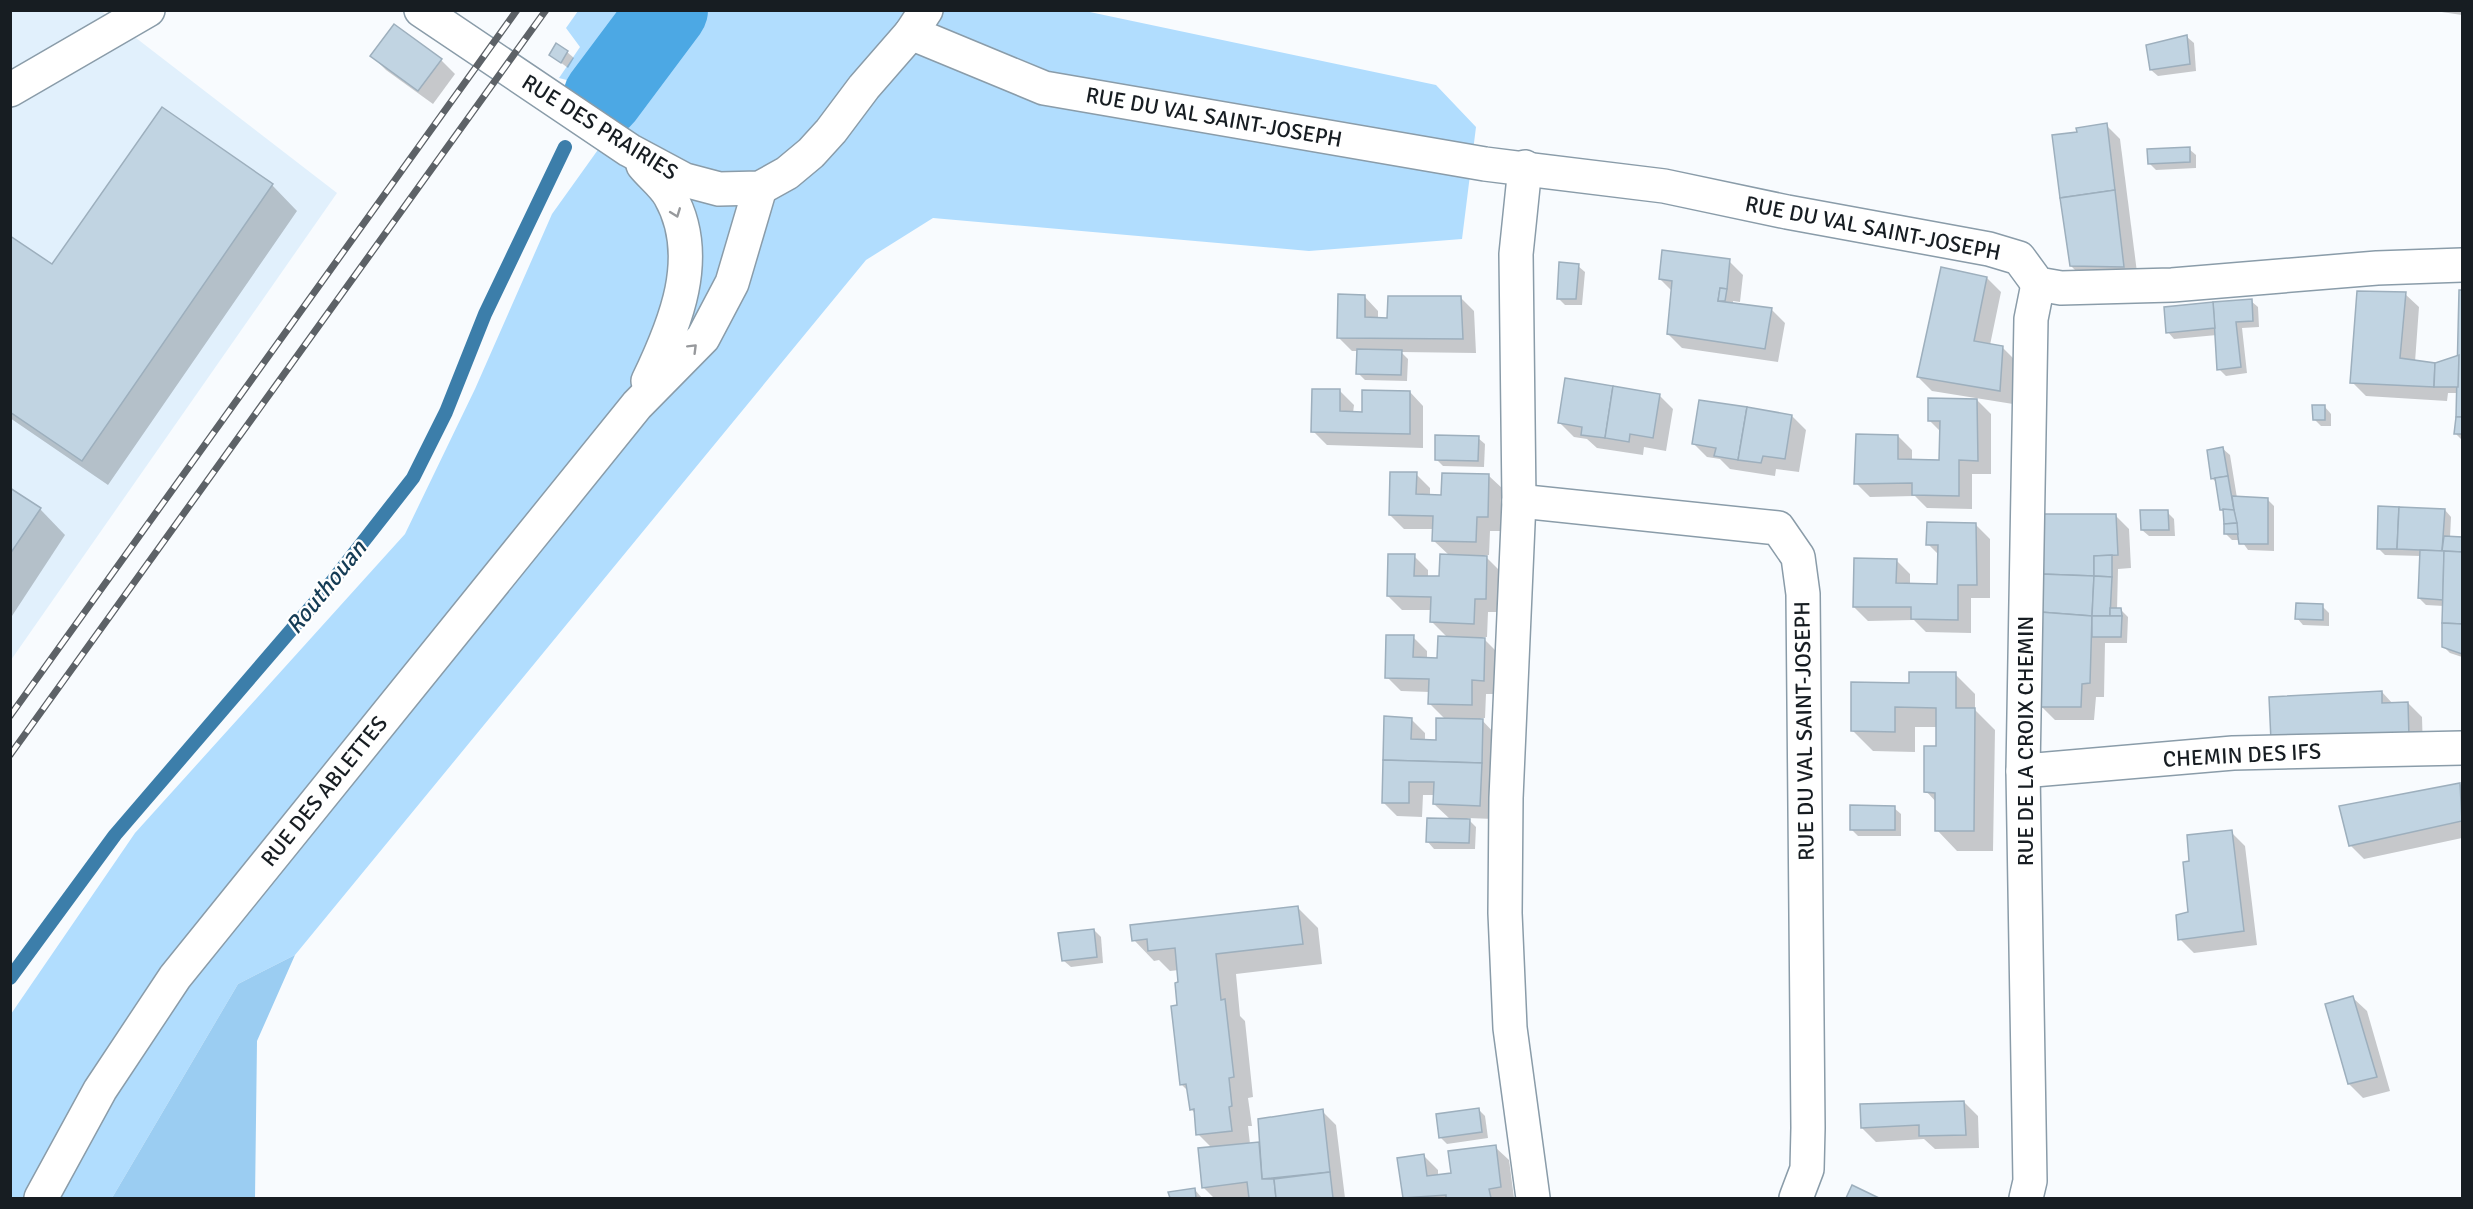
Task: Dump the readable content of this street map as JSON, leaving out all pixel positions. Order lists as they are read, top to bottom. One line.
{"streets":{"street":["RUE DU VAL SAINT-JOSEPH","RUE DES PRAIRIES","RUE DE LA CROIX CHEMIN","CHEMIN DES IFS","RUE DES ABLETTES"]},"crossings":[["RUE DU VAL SAINT-JOSEPH","RUE DES PRAIRIES"],["RUE DU VAL SAINT-JOSEPH","RUE DE LA CROIX CHEMIN"],["RUE DES PRAIRIES","RUE DES ABLETTES"],["RUE DE LA CROIX CHEMIN","CHEMIN DES IFS"]],"water":["Routhouan"]}
